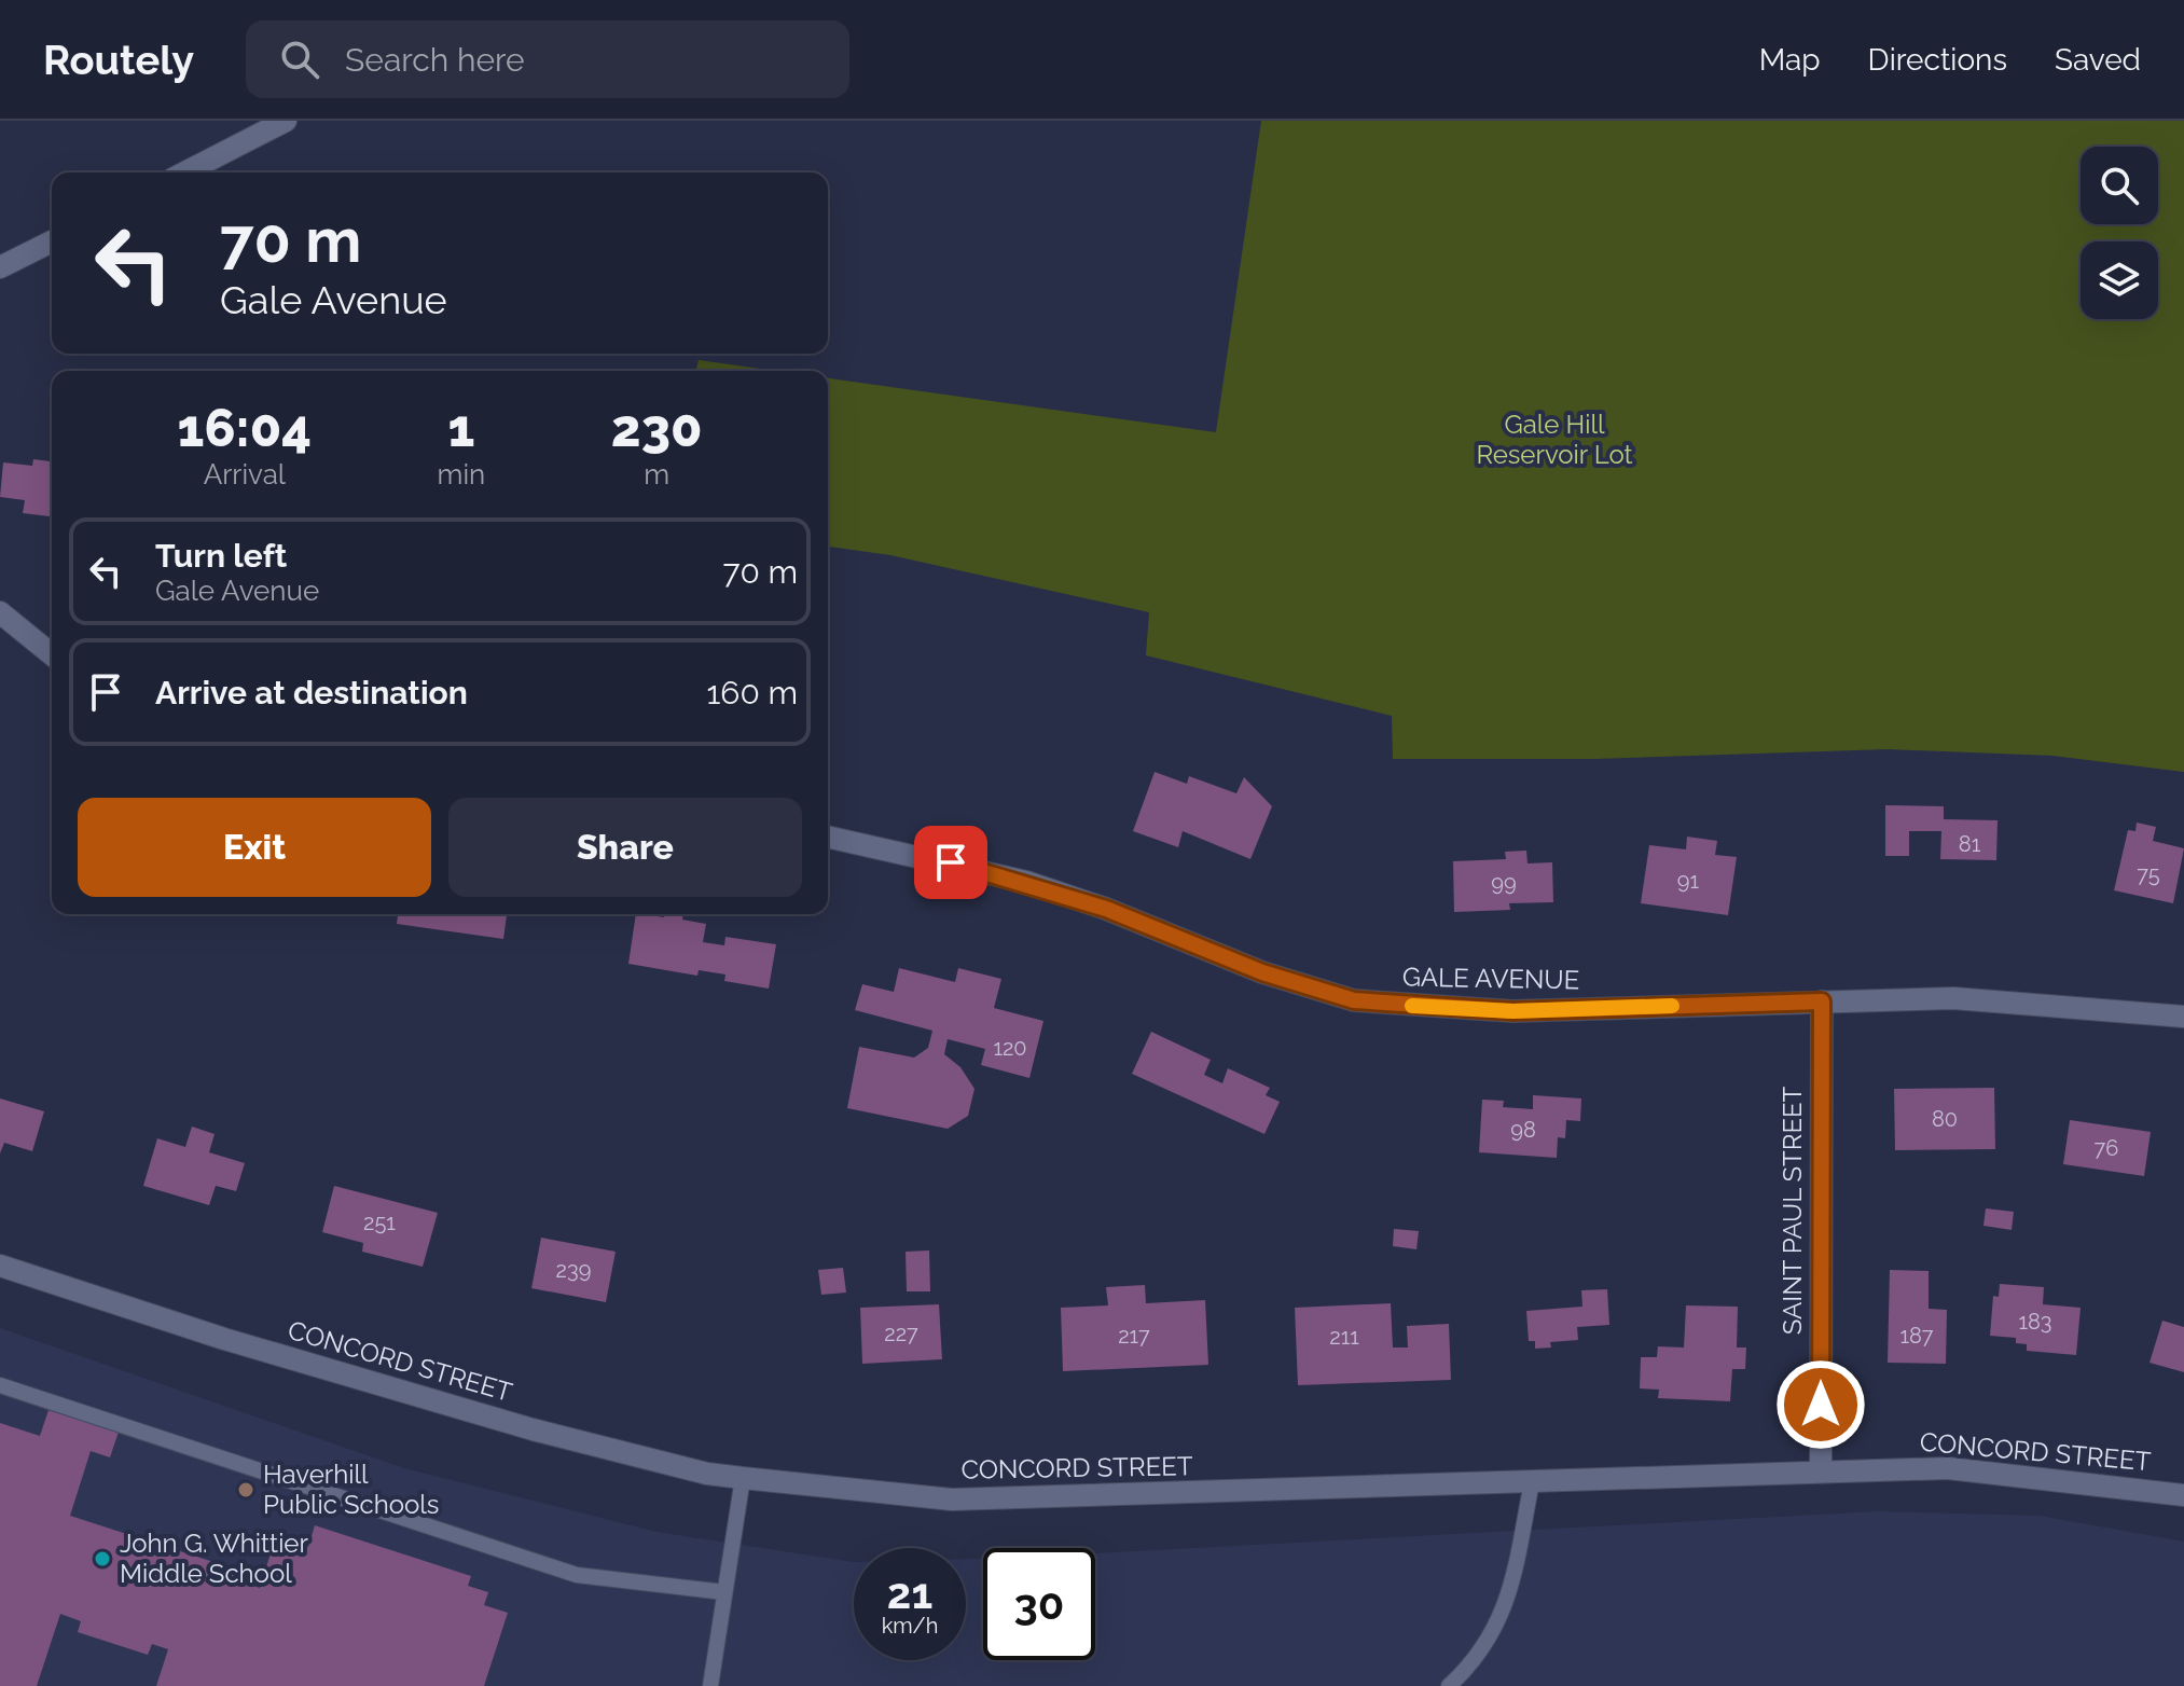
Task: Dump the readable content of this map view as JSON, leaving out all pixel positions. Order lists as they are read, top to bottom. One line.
{"streets":{"main road":["GALE AVENUE","SAINT PAUL STREET","CONCORD STREET"]},"crossings":[["GALE AVENUE","SAINT PAUL STREET"],["SAINT PAUL STREET","CONCORD STREET"]],"parks":["Gale Hill Reservoir Lot"],"places":["Haverhill Public Schools","John G. Whittier Middle School"],"house_numbers":["81","75","91","99","120","80","98","76","251","239","183","227","217","187","211"],"page":{"header":"Routely","search":"Search here","nav":["Map","Directions","Saved"],"turn":["70 m","Gale Avenue"],"eta":["16:04","Arrival","1","min","230","m"],"list":[{"name":"Turn left","note":"Gale Avenue","value":"70 m"},{"name":"Arrive at destination","value":"160 m"}],"buttons":["Exit","Share"],"speed":"21 km/h","limit":"30"}}
